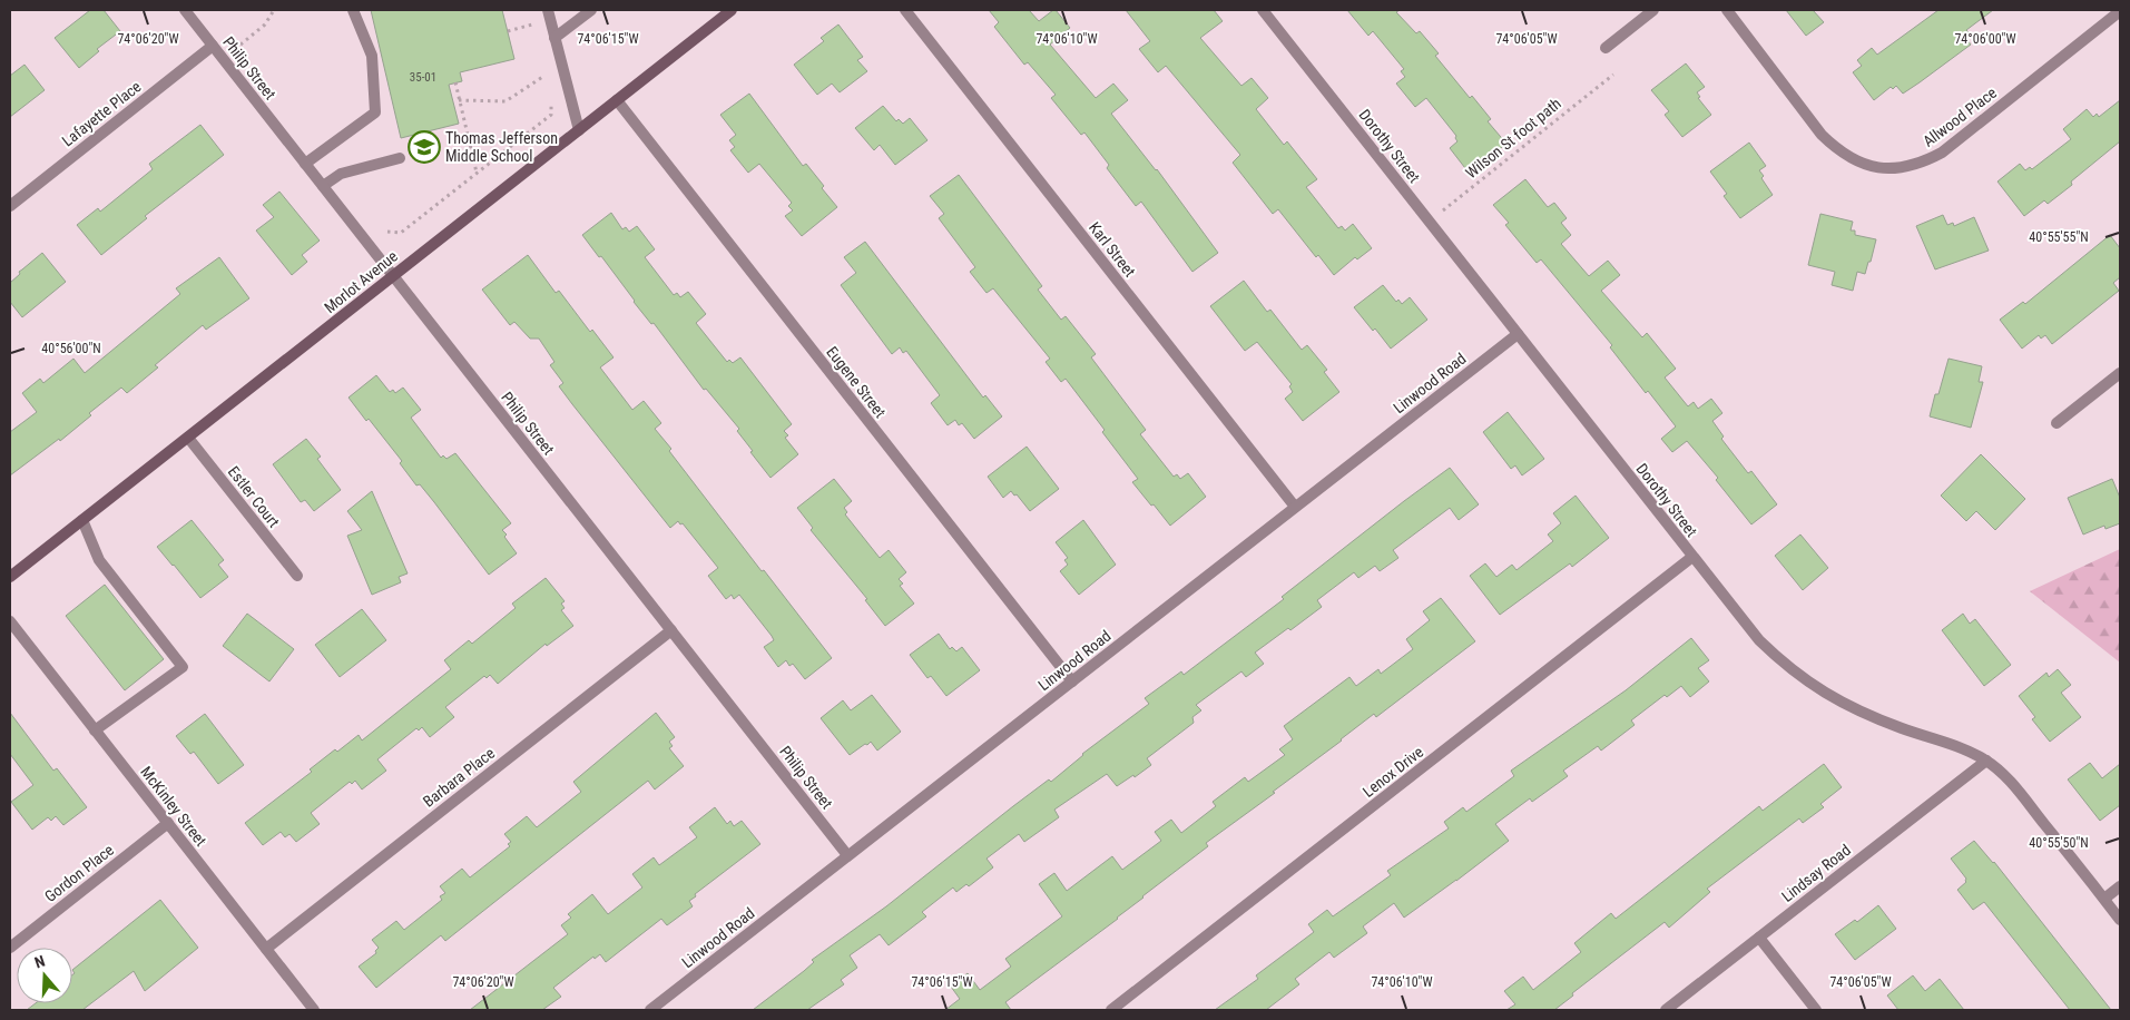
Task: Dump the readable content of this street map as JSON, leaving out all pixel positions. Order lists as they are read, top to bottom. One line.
{"streets":{"street":["Philip Street","Lafayette Place","Allwood Place","Dorothy Street","Karl Street","Morlot Avenue","Eugene Street","Linwood Road","Estler Court","Lenox Drive","Barbara Place","McKinley Street","Gordon Place","Lindsay Road"],"path":["Wilson St foot path"]},"crossings":[["Philip Street","Lafayette Place"],["Philip Street","Morlot Avenue"],["Philip Street","Linwood Road"],["Philip Street","Barbara Place"],["Wilson St foot path","Dorothy Street"],["Dorothy Street","Linwood Road"],["Dorothy Street","Lenox Drive"],["Dorothy Street","Lindsay Road"],["Karl Street","Linwood Road"],["Morlot Avenue","Eugene Street"],["Morlot Avenue","Estler Court"],["Eugene Street","Linwood Road"],["Barbara Place","McKinley Street"],["McKinley Street","Gordon Place"]],"places":{"school or university":["Thomas Jefferson Middle School"]},"house_numbers":["35-01"],"north":"top","coordinates":["74°06'20\"W","74°06'15\"W","74°06'10\"W","74°06'05\"W","74°06'00\"W","40°55'55\"N","40°56'00\"N","40°55'50\"N"]}
